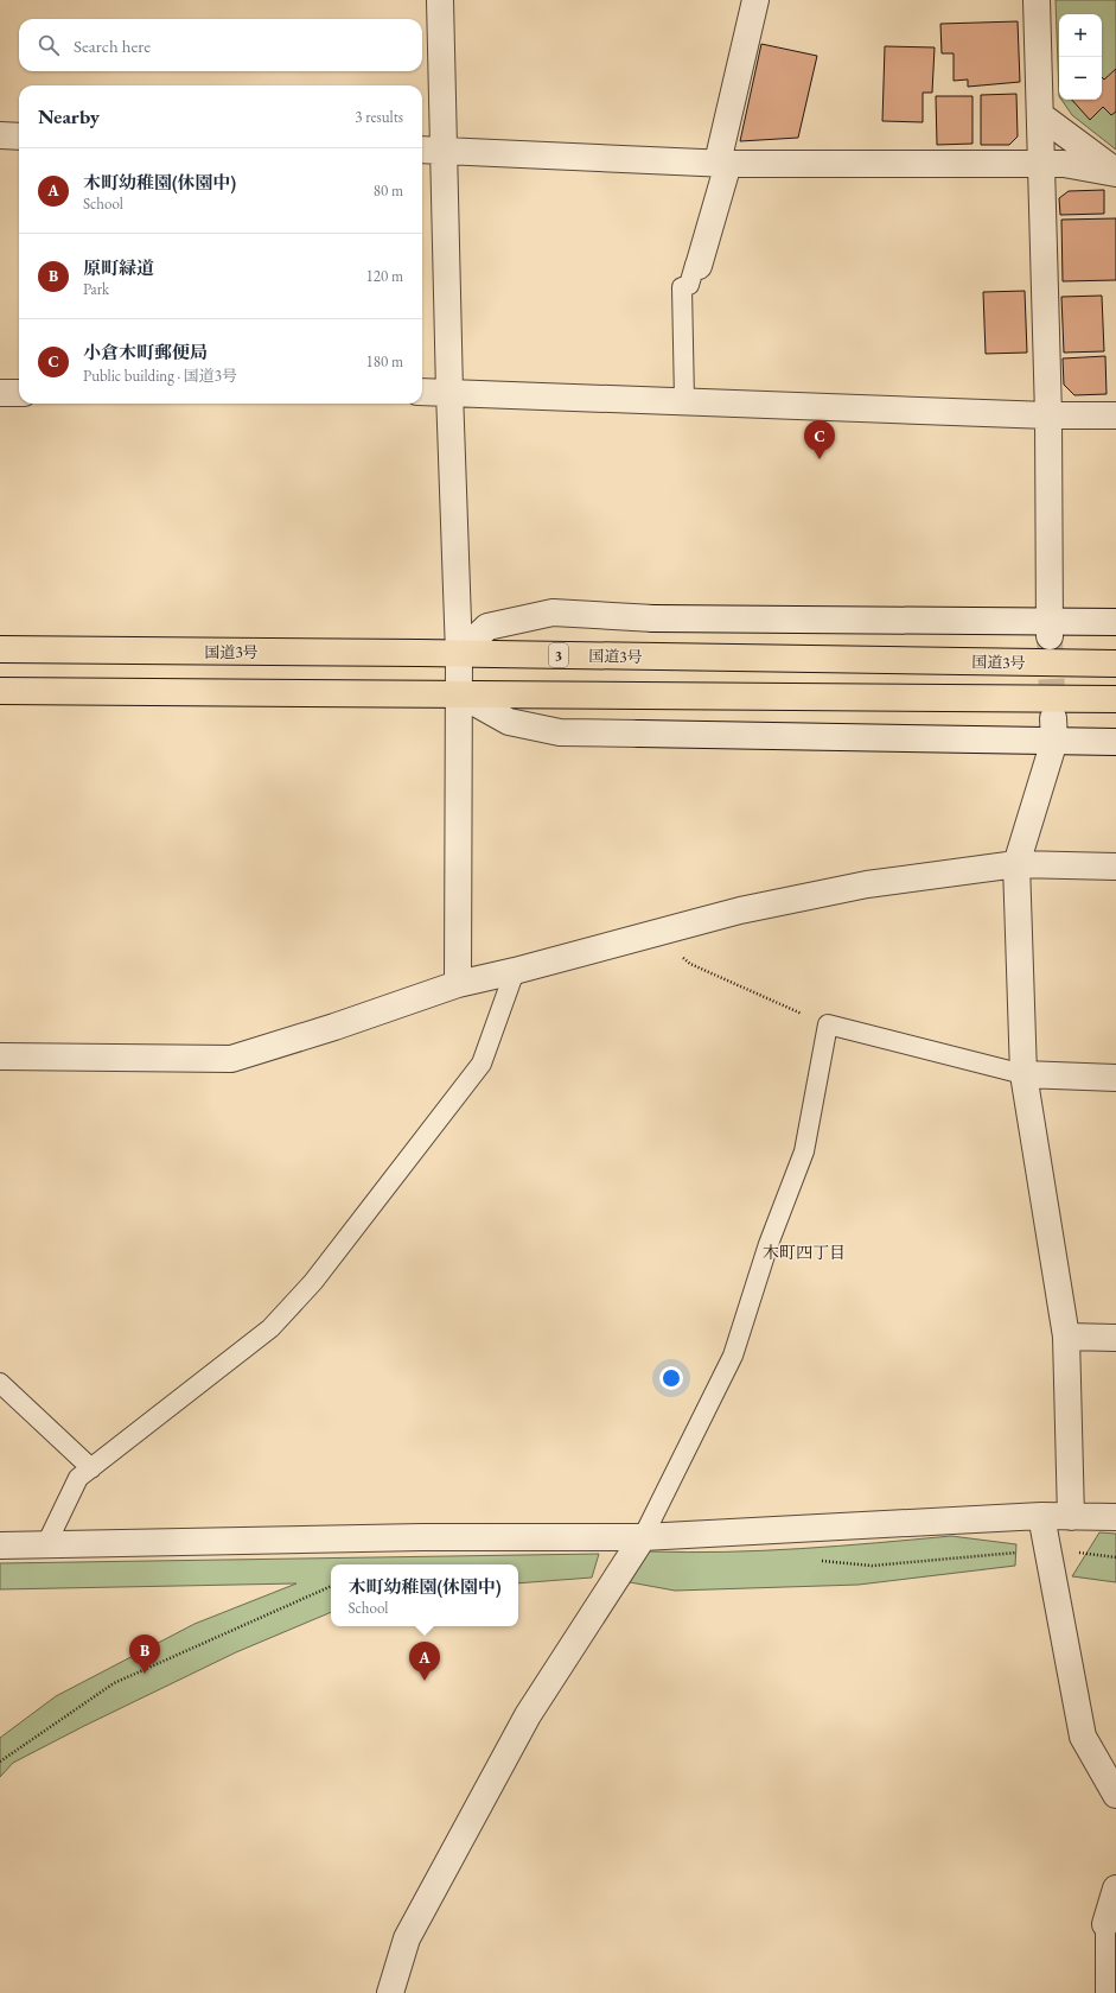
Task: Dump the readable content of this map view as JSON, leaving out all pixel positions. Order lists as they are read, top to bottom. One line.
{"streets":{"highway":["国道3号","3"]},"districts":["木町四丁目"],"page":{"map_buttons":["+","−"],"search":"Search here","heading":["Nearby","3 results"],"list":[{"mark":"A","name":"木町幼稚園(休園中)","note":"School","value":"80 m"},{"mark":"B","name":"原町緑道","note":"Park","value":"120 m"},{"mark":"C","name":"小倉木町郵便局","note":"Public building · 国道3号","value":"180 m"}],"pins":["C","B","A"],"popup":["木町幼稚園(休園中)","School"]}}
